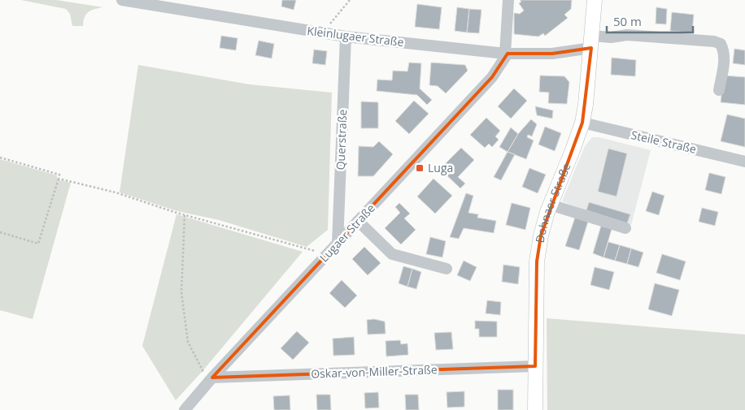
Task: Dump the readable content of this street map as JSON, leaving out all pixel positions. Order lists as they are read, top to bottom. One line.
{"streets":{"main road":["Dohnaer Straße"],"street":["Kleinlugaer Straße","Querstraße","Steile Straße","Lugaer Straße","Oskar-von-Miller-Straße"]},"crossings":[["Kleinlugaer Straße","Querstraße"],["Kleinlugaer Straße","Dohnaer Straße"],["Kleinlugaer Straße","Lugaer Straße"],["Querstraße","Lugaer Straße"],["Steile Straße","Dohnaer Straße"],["Dohnaer Straße","Oskar-von-Miller-Straße"],["Lugaer Straße","Oskar-von-Miller-Straße"]],"places":{"transit":["Luga"]},"scale_bar":"50 m"}
